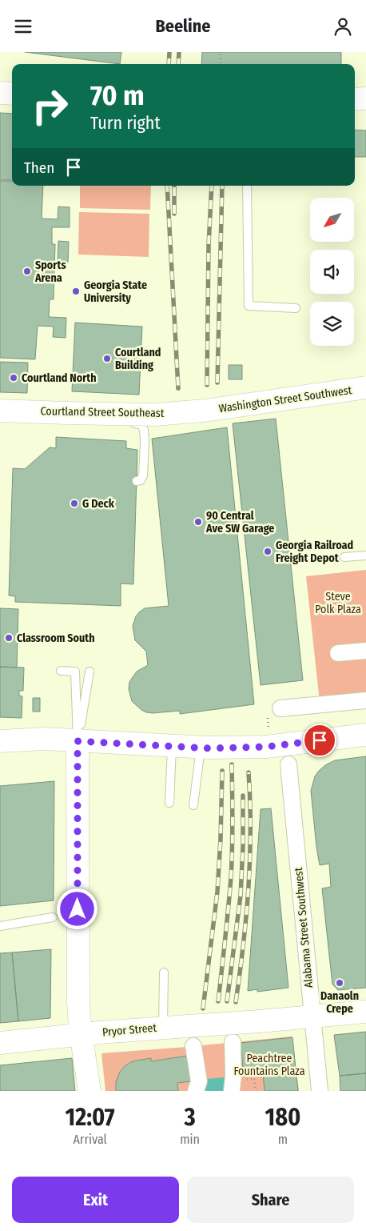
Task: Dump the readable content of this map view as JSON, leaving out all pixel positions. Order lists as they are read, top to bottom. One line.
{"streets":{"main road":["Washington Street Southwest","Courtland Street Southeast","Pryor Street"],"street":["Alabama Street Southwest"]},"crossings":[["Washington Street Southwest","Courtland Street Southeast"],["Alabama Street Southwest","Pryor Street"]],"parks":["Steve Polk Plaza","Peachtree Fountains Plaza"],"places":["Sports Arena","Georgia State University","Courtland Building","Courtland North","G Deck","90 Central Ave SW Garage","Georgia Railroad Freight Depot","Classroom South","Danaoln Crepe"],"north":"bottom left","page":{"header":"Beeline","turn":["70 m","Turn right"],"then":"Then","eta":["12:07","Arrival","3","min","180","m"],"buttons":["Exit","Share"]}}
